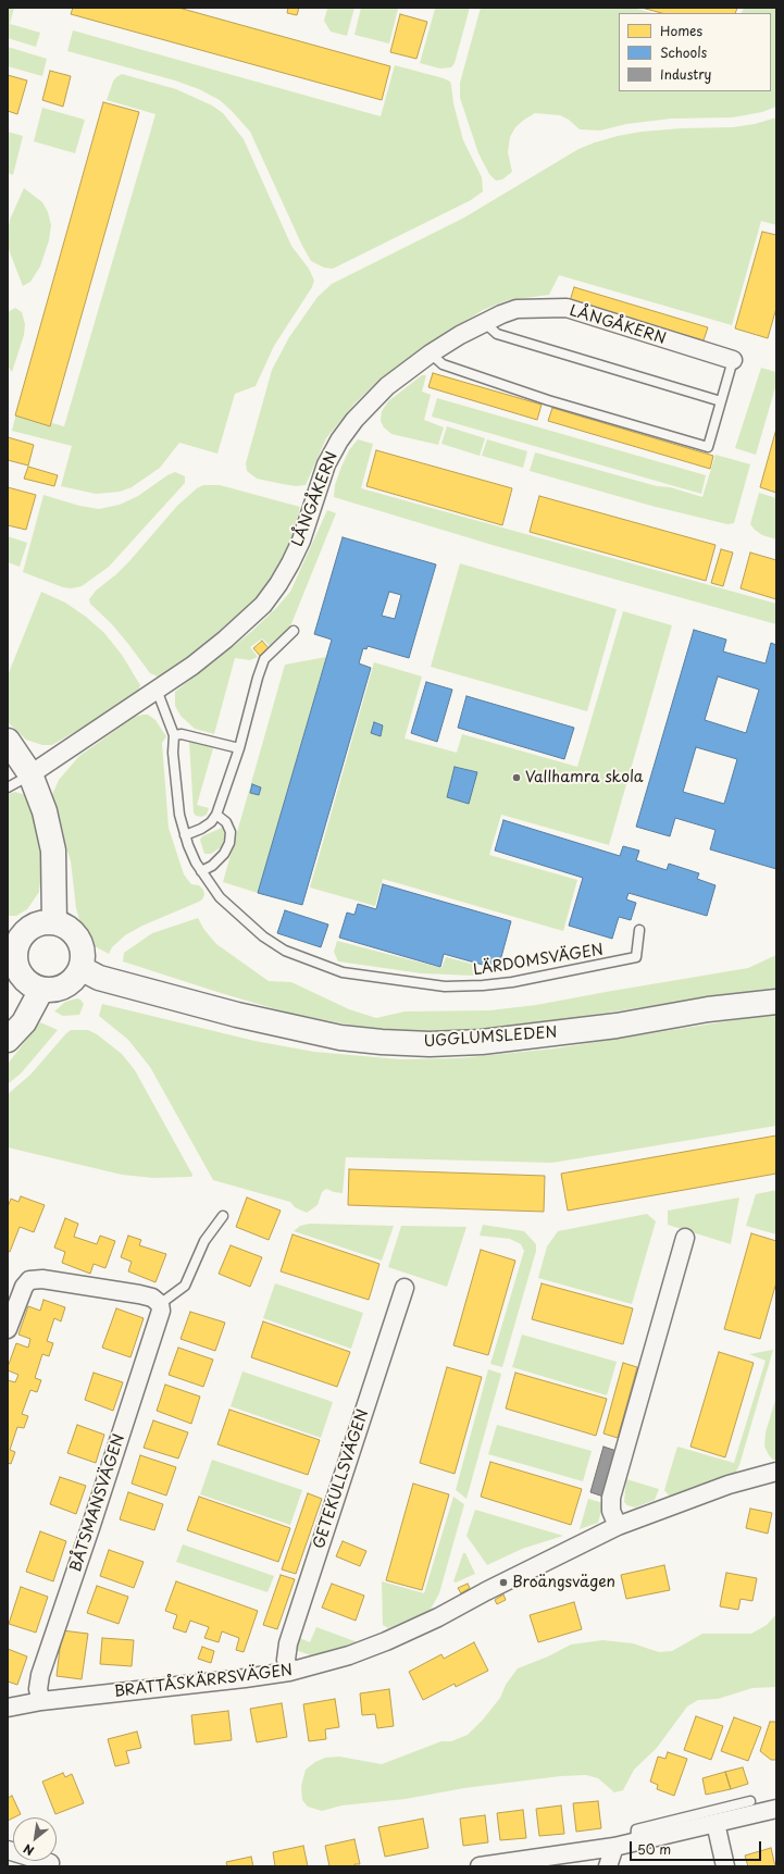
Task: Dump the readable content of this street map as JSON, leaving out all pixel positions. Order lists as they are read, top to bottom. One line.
{"streets":{"street":["LÅNGÅKERN","UGGLUMSLEDEN","GETEKULLSVÄGEN","BÅTSMANSVÄGEN","BRATTÅSKÄRRSVÄGEN"],"lane":["LÄRDOMSVÄGEN"]},"crossings":[["LÅNGÅKERN","LÄRDOMSVÄGEN"],["GETEKULLSVÄGEN","BRATTÅSKÄRRSVÄGEN"],["BÅTSMANSVÄGEN","BRATTÅSKÄRRSVÄGEN"]],"places":["Vallhamra skola","Broängsvägen"],"legend":["Homes","Schools","Industry"],"scale_bar":"50 m","north":"bottom left"}
